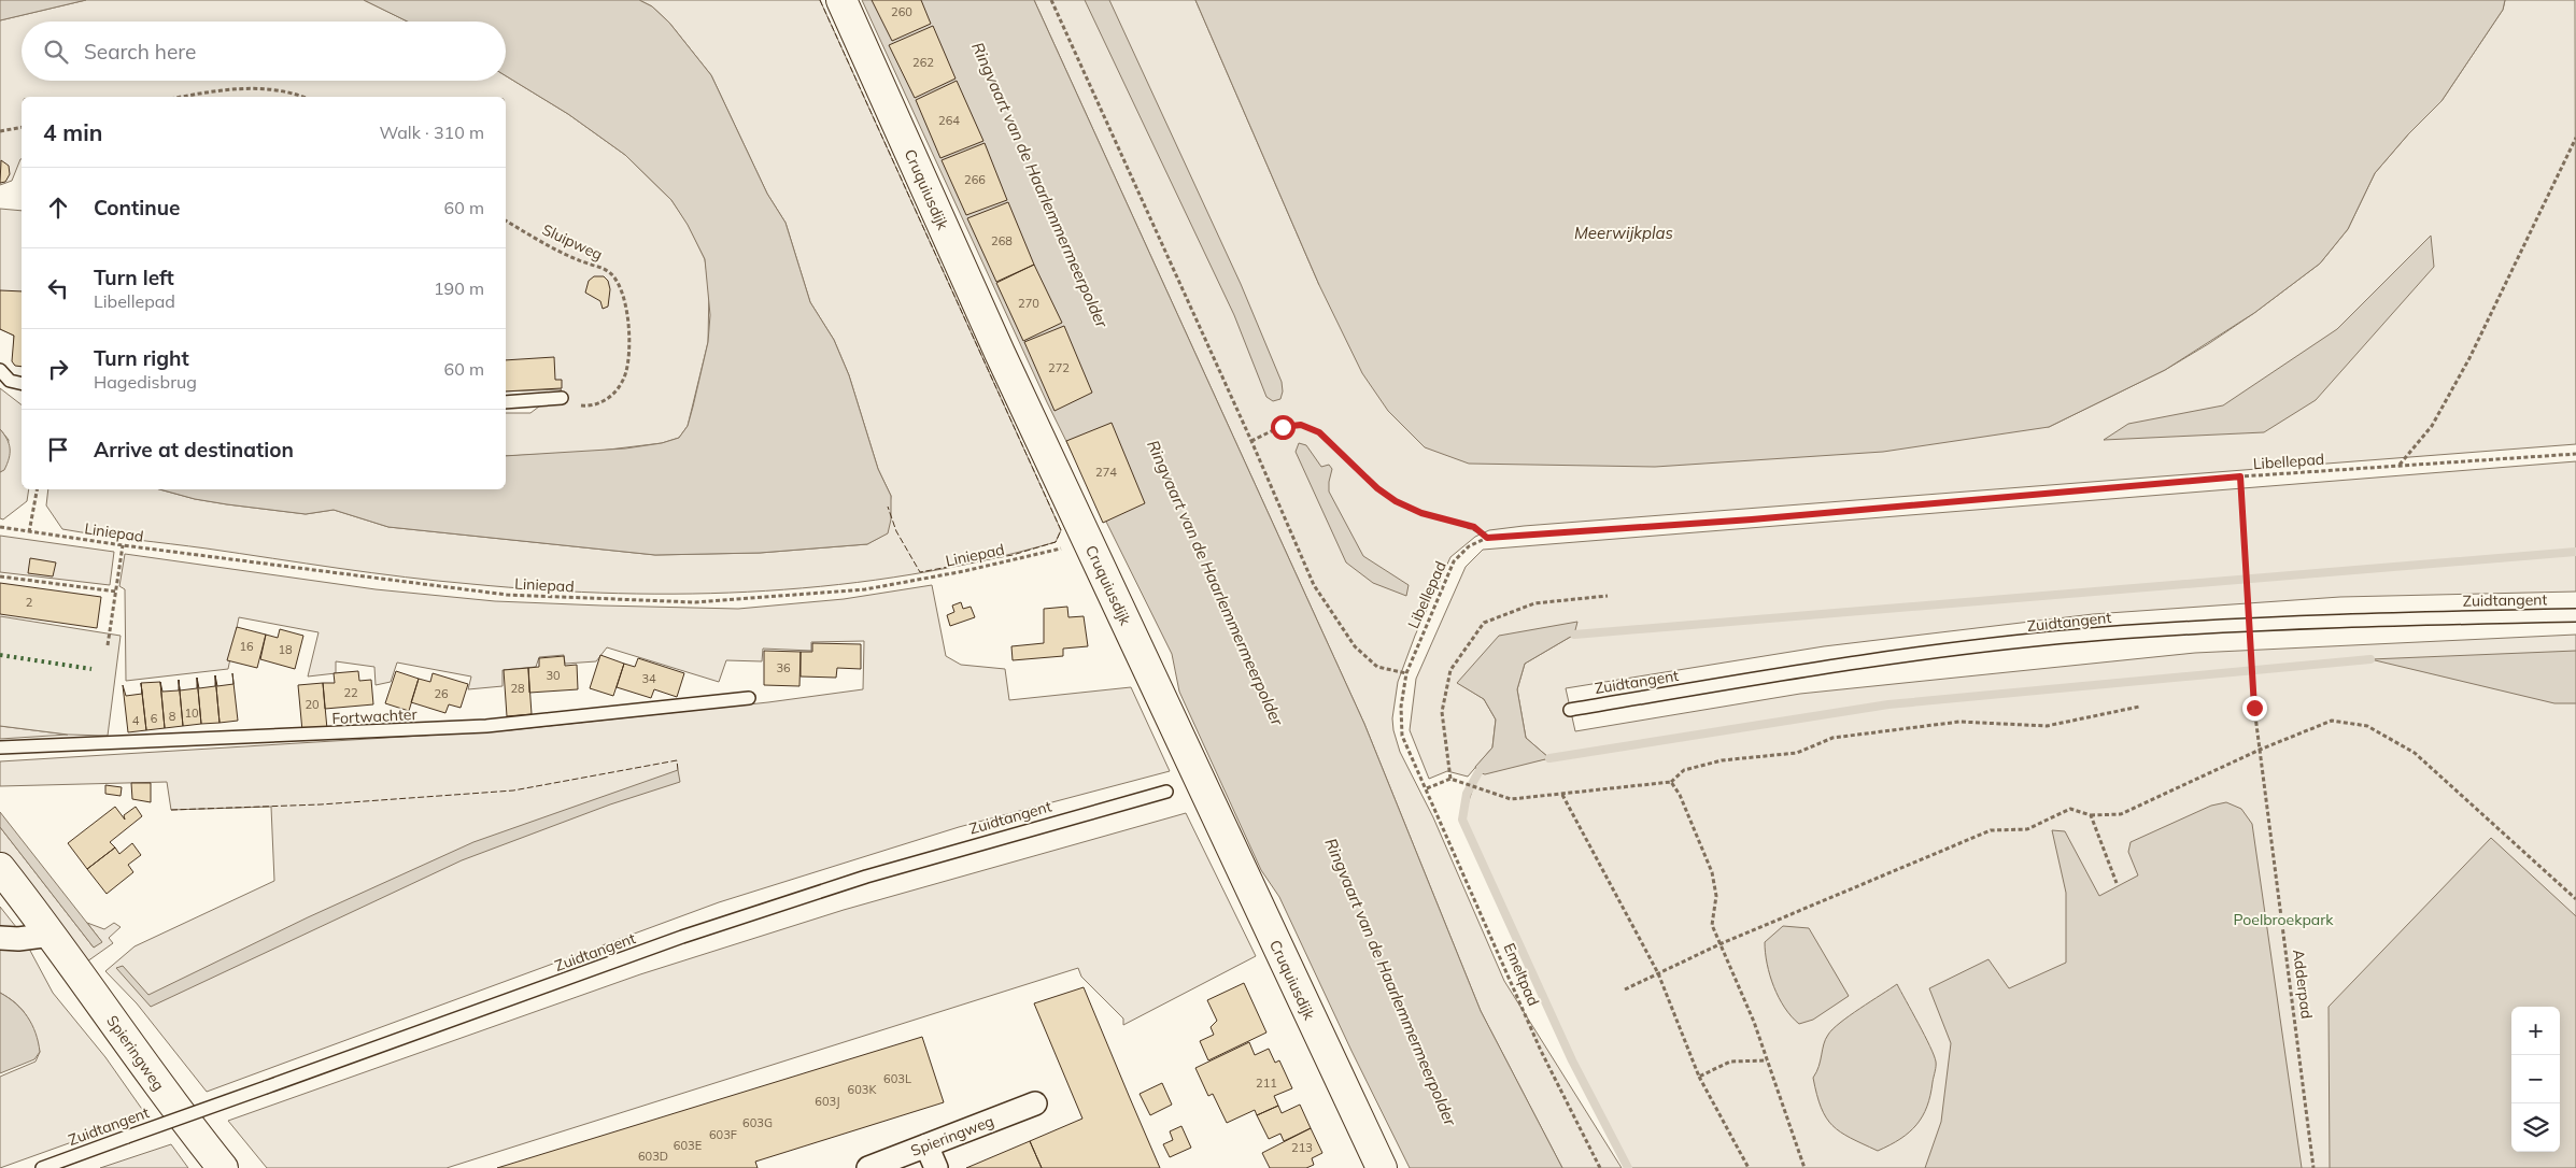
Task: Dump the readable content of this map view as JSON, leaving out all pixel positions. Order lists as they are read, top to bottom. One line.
{"streets":{"street":["Cruquiusdijk","Spieringweg"],"lane":["Zuidtangent","Fortwachter"],"path":["Sluipweg","Libellepad","Liniepad","Emeltpad","Adderpad"]},"crossings":[["Cruquiusdijk","Liniepad"],["Libellepad","Emeltpad"],["Libellepad","Adderpad"]],"water":["Ringvaart van de Haarlemmermeerpolder","Meerwijkplas"],"parks":["Poelbroekpark"],"house_numbers":["260","262","264","266","268","270","272","274","2","16","18","36","30","34","28","22","26","20","10","8","6","4","603L","211","603K","603J","603G","603F","603E","213","603D"],"page":{"search":"Search here","heading":["4 min","Walk · 310 m"],"list":[["Continue","60 m"],["Turn left","Libellepad","190 m"],["Turn right","Hagedisbrug","60 m"],"Arrive at destination"],"map_buttons":["+","−"]}}
